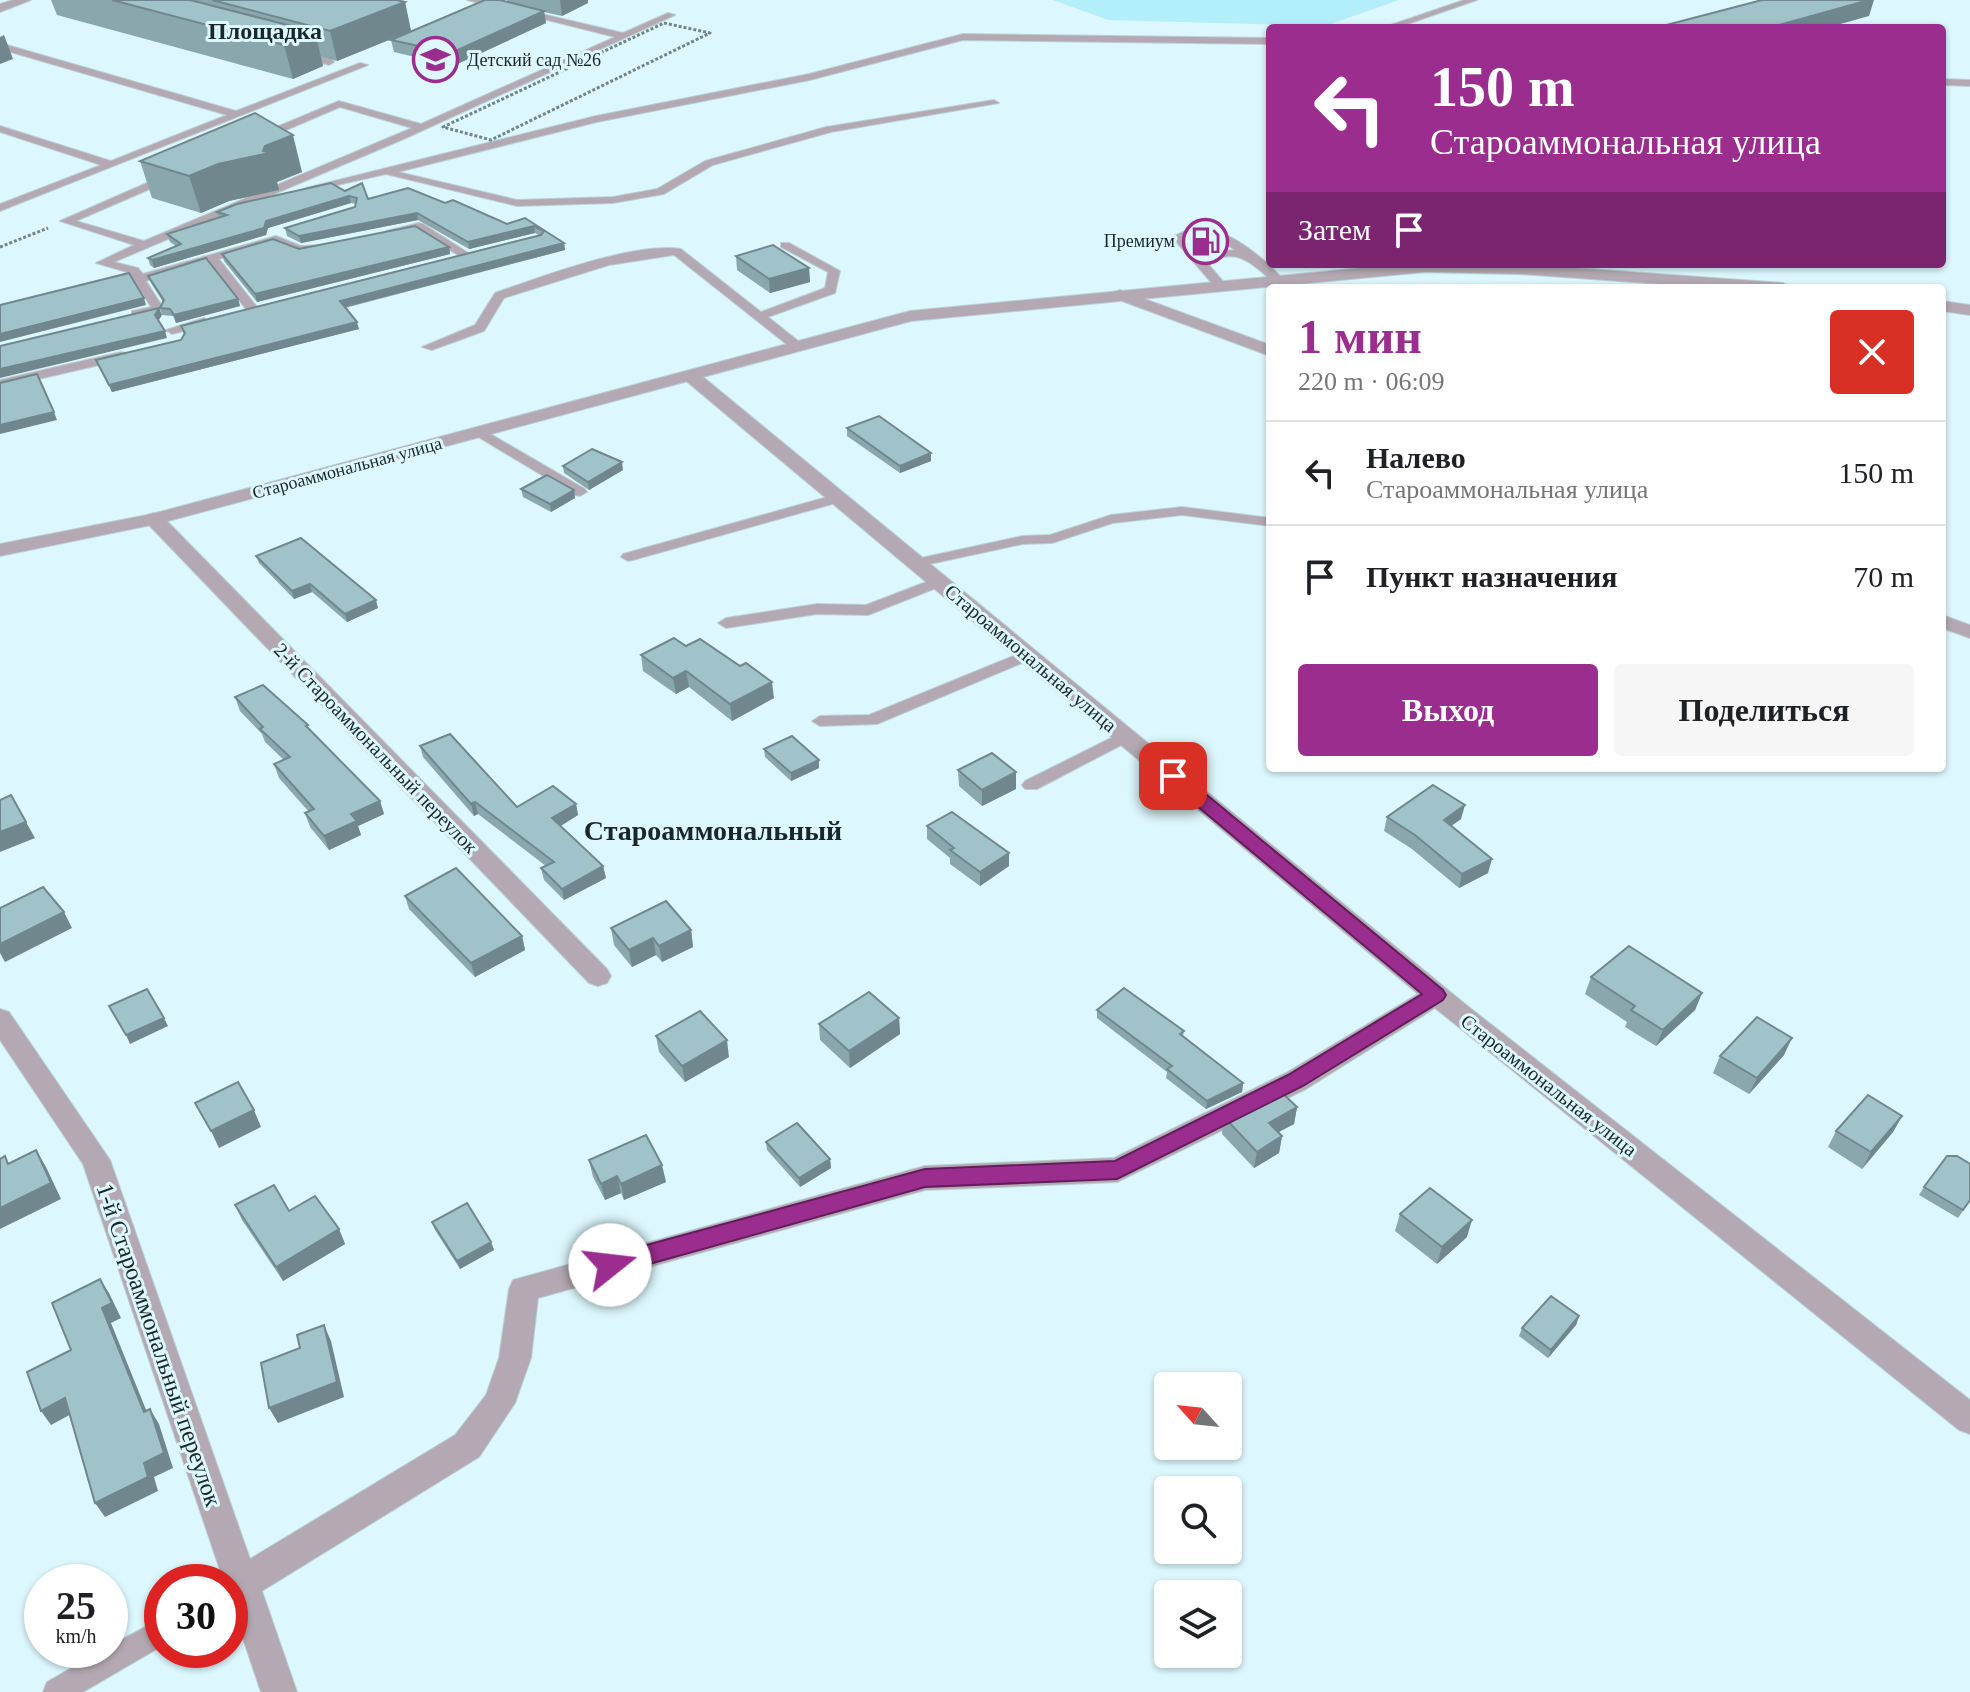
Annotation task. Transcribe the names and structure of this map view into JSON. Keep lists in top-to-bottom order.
{
  "streets": {
    "street": ["Староаммональная улица", "2-й Староаммональный переулок", "1-й Староаммональный переулок"]
  },
  "crossings": [
    ["Староаммональная улица", "2-й Староаммональный переулок"]
  ],
  "districts": ["Площадка", "Староаммональный"],
  "places": {
    "school or university": ["Детский сад №26"],
    "fuel station": ["Премиум"]
  },
  "north": "top left",
  "page": {
    "turn": ["150 m", "Староаммональная улица"],
    "then": "Затем",
    "heading": ["1 мин", "220 m · 06:09"],
    "list": [
      {
        "name": "Налево",
        "note": "Староаммональная улица",
        "value": "150 m"
      },
      {
        "name": "Пункт назначения",
        "value": "70 m"
      }
    ],
    "buttons": ["Выход", "Поделиться"],
    "speed": "25 km/h",
    "limit": "30"
  }
}
